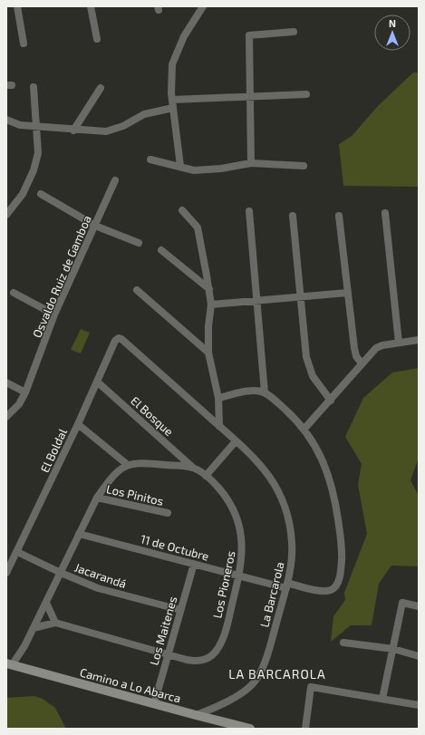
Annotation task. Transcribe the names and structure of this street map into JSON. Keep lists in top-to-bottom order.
{
  "streets": {
    "main road": ["Camino a Lo Abarca"],
    "street": [
      "Osvaldo Ruiz de Gamboa",
      "El Bosque",
      "El Boldal",
      "Los Pinitos",
      "11 de Octubre",
      "Jacarandá",
      "Los Pioneros",
      "La Barcarola",
      "Los Maitenes"
    ]
  },
  "crossings": [
    ["El Bosque", "El Boldal"],
    ["El Bosque", "Los Pioneros"],
    ["El Boldal", "Jacarandá"],
    ["El Boldal", "La Barcarola"],
    ["11 de Octubre", "Los Pioneros"],
    ["11 de Octubre", "La Barcarola"],
    ["11 de Octubre", "Los Maitenes"],
    ["Jacarandá", "Los Maitenes"],
    ["Los Pioneros", "Los Maitenes"],
    ["La Barcarola", "Camino a Lo Abarca"],
    ["Los Maitenes", "Camino a Lo Abarca"]
  ],
  "districts": ["LA BARCAROLA"],
  "north": "top"
}
